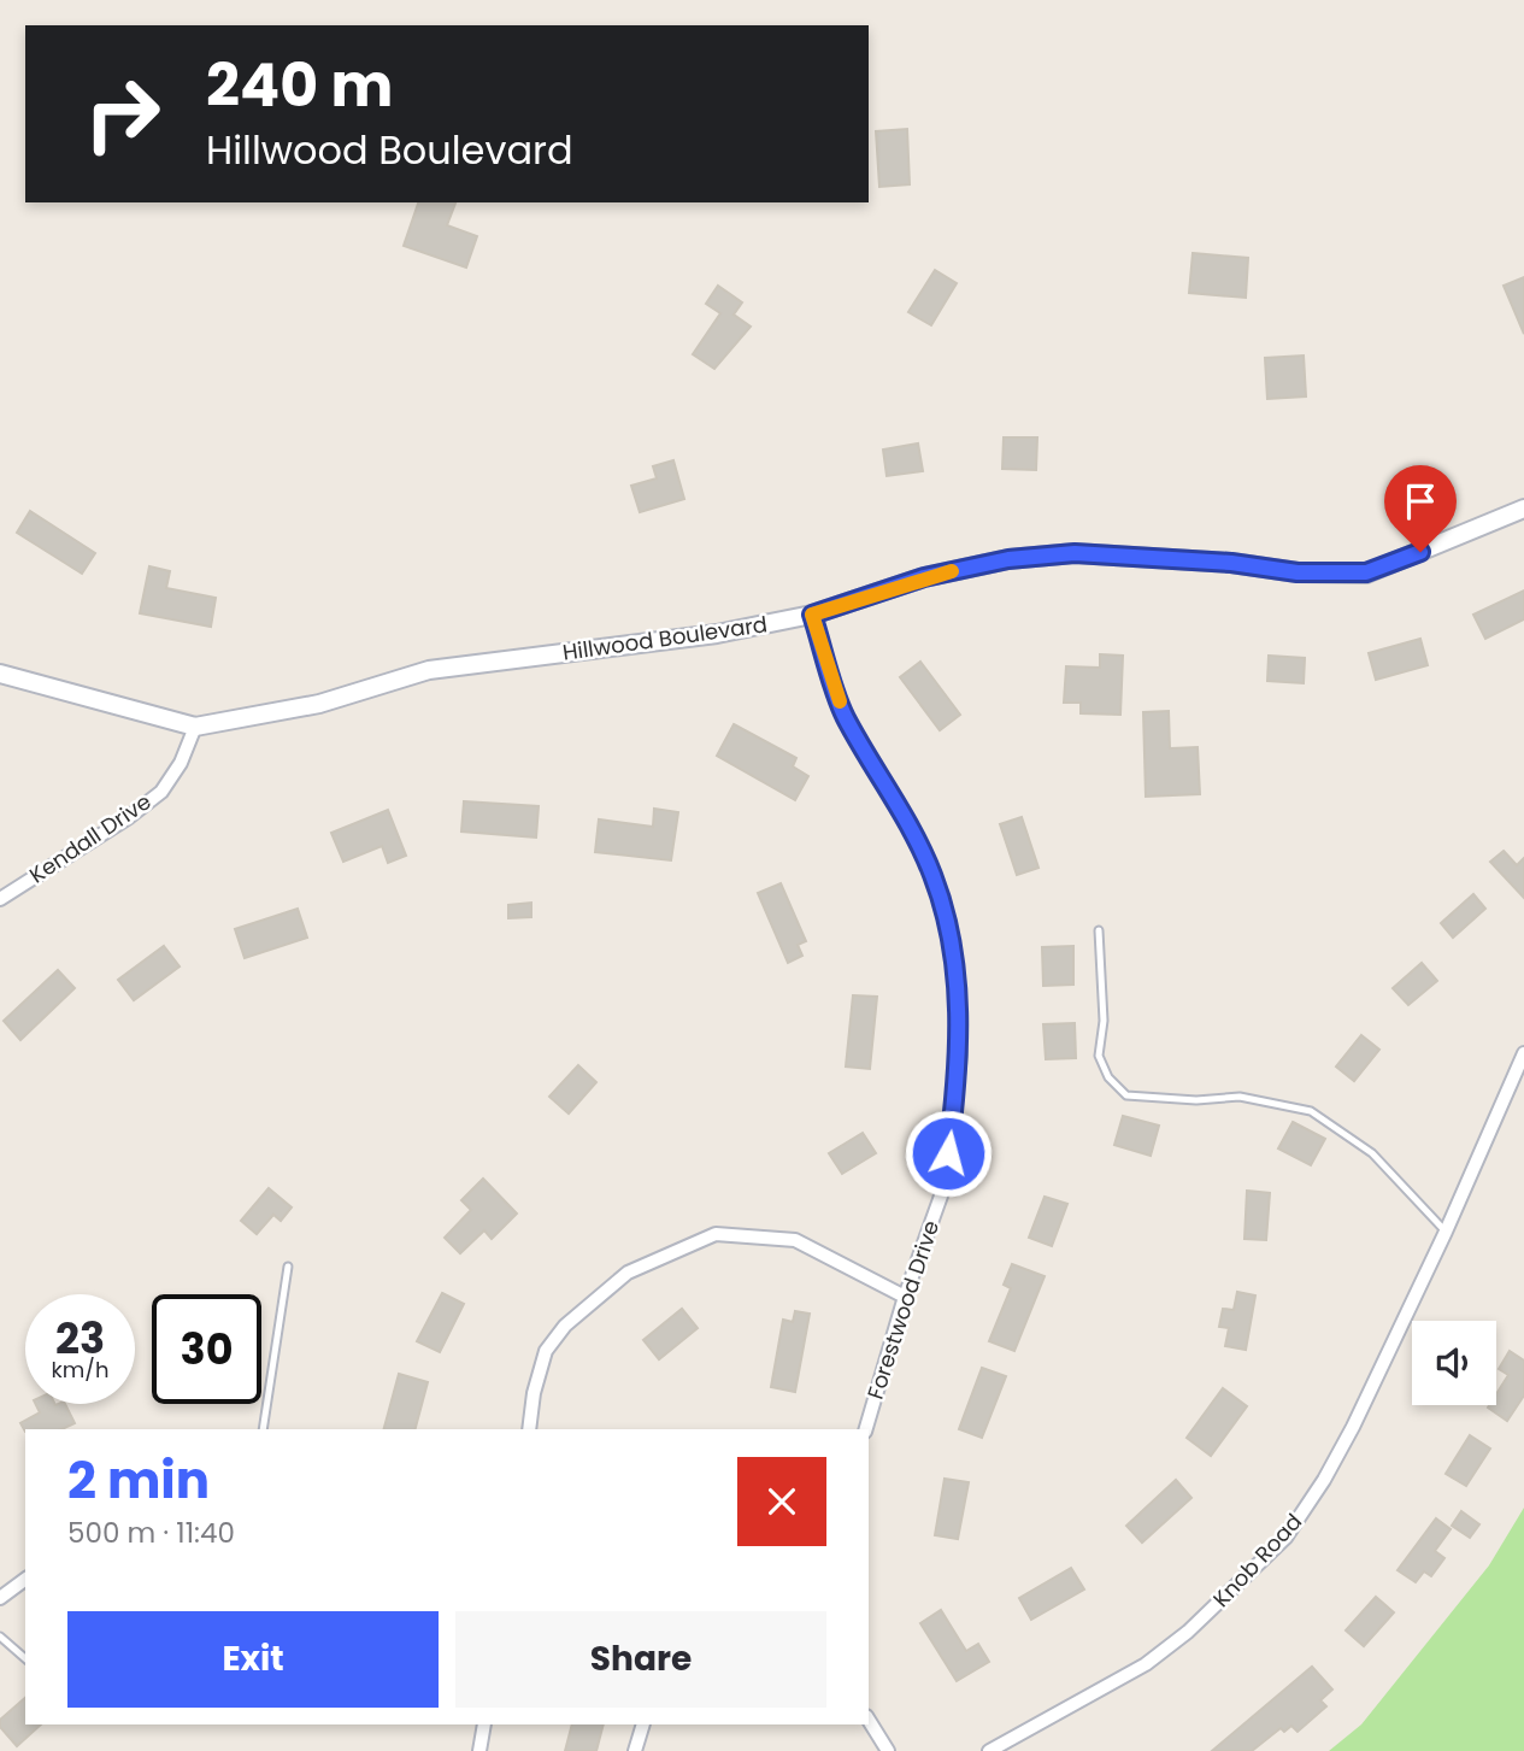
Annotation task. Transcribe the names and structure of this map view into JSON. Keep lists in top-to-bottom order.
{
  "streets": {
    "street": [
      "Hillwood Boulevard",
      "Kendall Drive",
      "Forestwood Drive",
      "Knob Road"
    ]
  },
  "crossings": [
    ["Hillwood Boulevard", "Kendall Drive"],
    ["Hillwood Boulevard", "Forestwood Drive"]
  ],
  "page": {
    "turn": ["240 m", "Hillwood Boulevard"],
    "speed": "23 km/h",
    "limit": "30",
    "heading": ["2 min", "500 m · 11:40"],
    "buttons": ["Exit", "Share"]
  }
}
